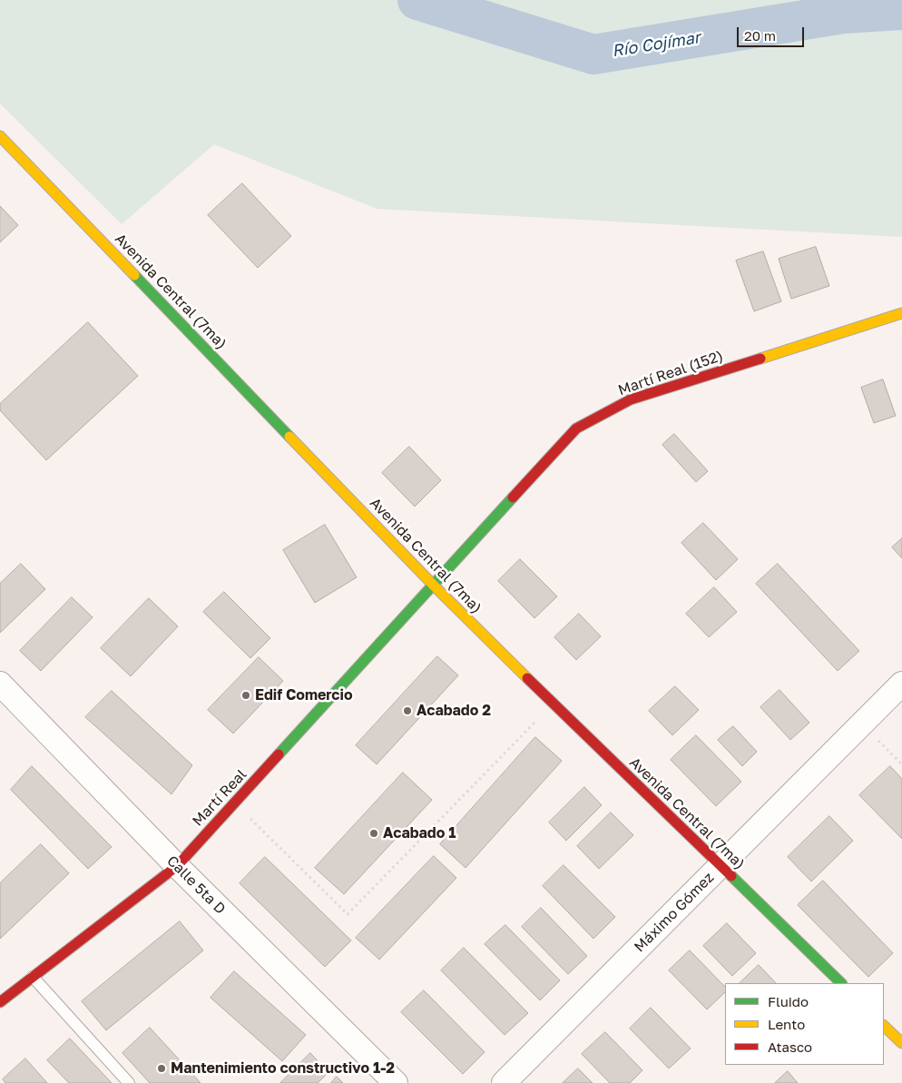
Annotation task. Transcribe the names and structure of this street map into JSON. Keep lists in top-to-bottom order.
{
  "streets": {
    "main road": ["Avenida Central (7ma)", "Martí Real (152)", "Martí Real"],
    "street": ["Calle 5ta D", "Máximo Gómez"]
  },
  "crossings": [
    ["Avenida Central (7ma)", "Martí Real (152)"],
    ["Avenida Central (7ma)", "Martí Real"],
    ["Avenida Central (7ma)", "Máximo Gómez"],
    ["Martí Real (152)", "Martí Real"],
    ["Martí Real", "Calle 5ta D"]
  ],
  "water": ["Río Cojímar"],
  "places": [
    "Edif Comercio",
    "Acabado 2",
    "Acabado 1",
    "Mantenimiento constructivo 1-2"
  ],
  "legend": ["Fluido", "Lento", "Atasco"],
  "scale_bar": "20 m"
}
